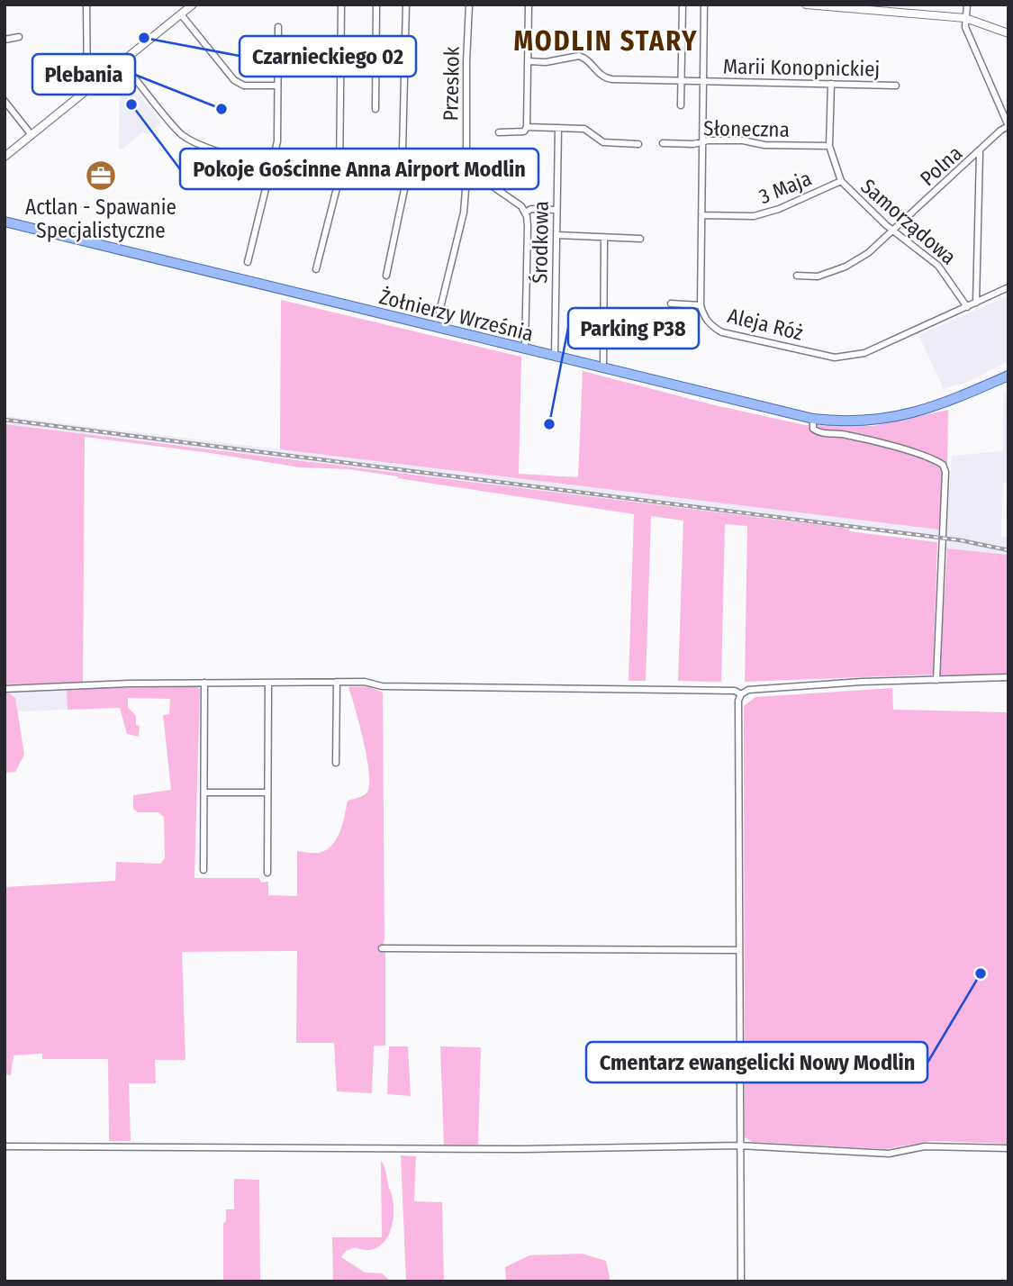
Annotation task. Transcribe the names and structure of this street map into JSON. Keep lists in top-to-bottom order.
{
  "streets": {
    "main road": ["Żołnierzy Września"],
    "street": [
      "Marii Konopnickiej",
      "Przeskok",
      "Słoneczna",
      "Polna",
      "3 Maja",
      "Samorządowa",
      "Środkowa",
      "Aleja Róż"
    ]
  },
  "crossings": [
    ["Marii Konopnickiej", "Samorządowa"],
    ["Marii Konopnickiej", "Aleja Róż"],
    ["Słoneczna", "Samorządowa"],
    ["Słoneczna", "Aleja Róż"],
    ["Polna", "Samorządowa"],
    ["3 Maja", "Samorządowa"],
    ["3 Maja", "Aleja Róż"],
    ["Samorządowa", "Aleja Róż"],
    ["Środkowa", "Żołnierzy Września"]
  ],
  "districts": ["MODLIN STARY"],
  "places": {
    "other": [
      "Czarnieckiego 02",
      "Pokoje Gościnne Anna Airport Modlin",
      "Plebania",
      "Parking P38",
      "Cmentarz ewangelicki Nowy Modlin"
    ],
    "office": ["Actlan - Spawanie Specjalistyczne"]
  }
}
